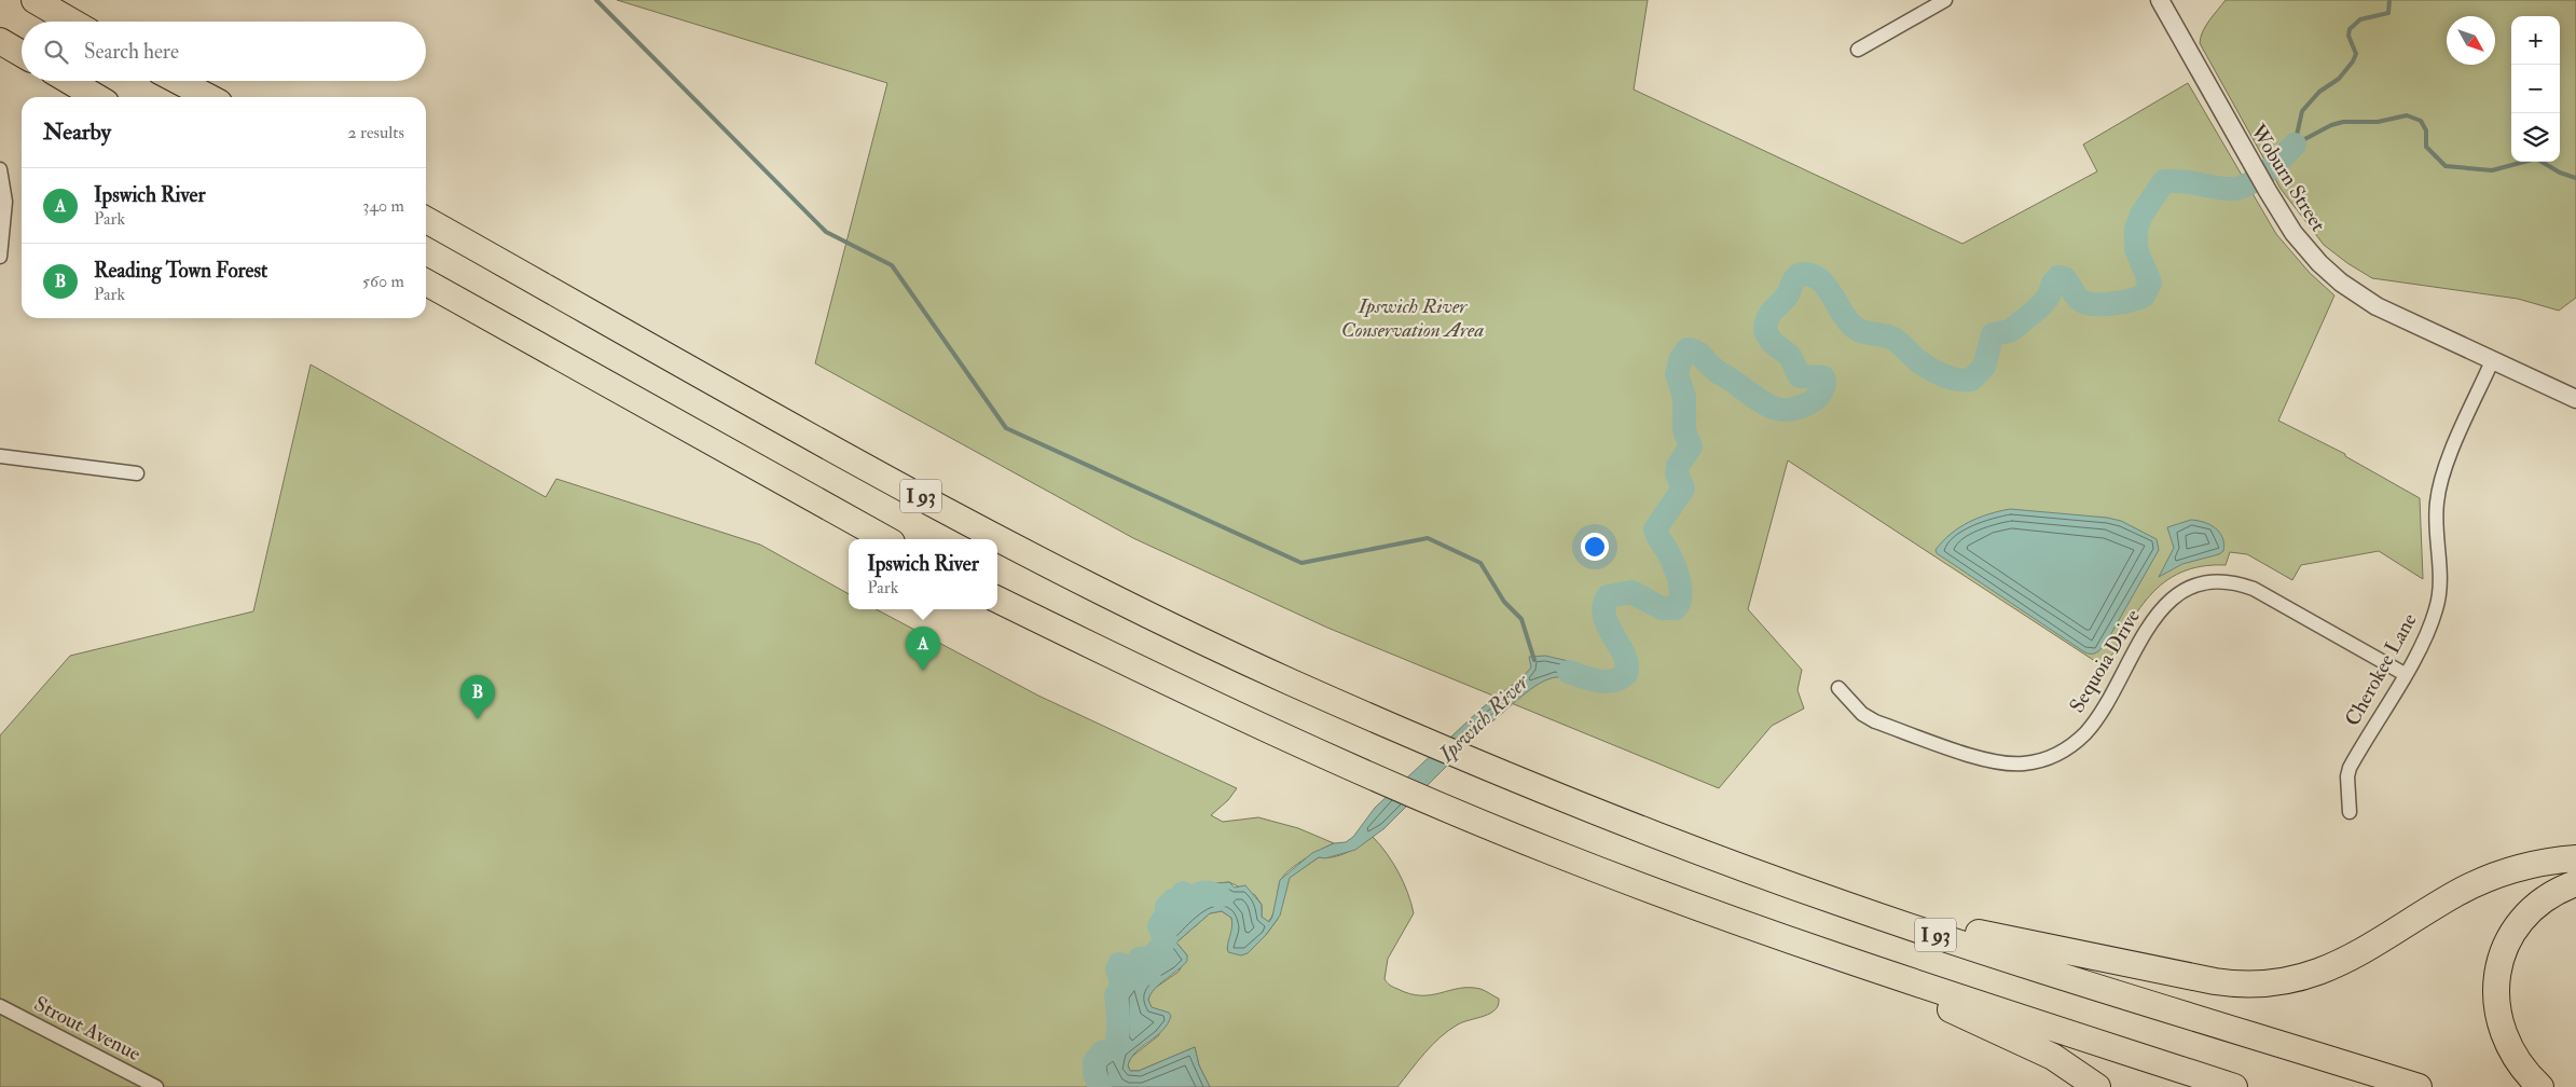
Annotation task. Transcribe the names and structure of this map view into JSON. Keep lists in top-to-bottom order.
{
  "streets": {
    "highway": ["I 93"],
    "street": [
      "Woburn Street",
      "Sequoia Drive",
      "Cherokee Lane",
      "Strout Avenue"
    ]
  },
  "crossings": [
    ["Woburn Street", "Cherokee Lane"],
    ["Sequoia Drive", "Cherokee Lane"]
  ],
  "water": ["Ipswich River"],
  "parks": ["Ipswich River Conservation Area"],
  "north": "bottom right",
  "page": {
    "map_buttons": ["+", "−"],
    "search": "Search here",
    "heading": ["Nearby", "2 results"],
    "list": [
      {
        "mark": "A",
        "name": "Ipswich River",
        "note": "Park",
        "value": "340 m"
      },
      {
        "mark": "B",
        "name": "Reading Town Forest",
        "note": "Park",
        "value": "560 m"
      }
    ],
    "popup": ["Ipswich River", "Park"],
    "pins": ["A", "B"]
  }
}
